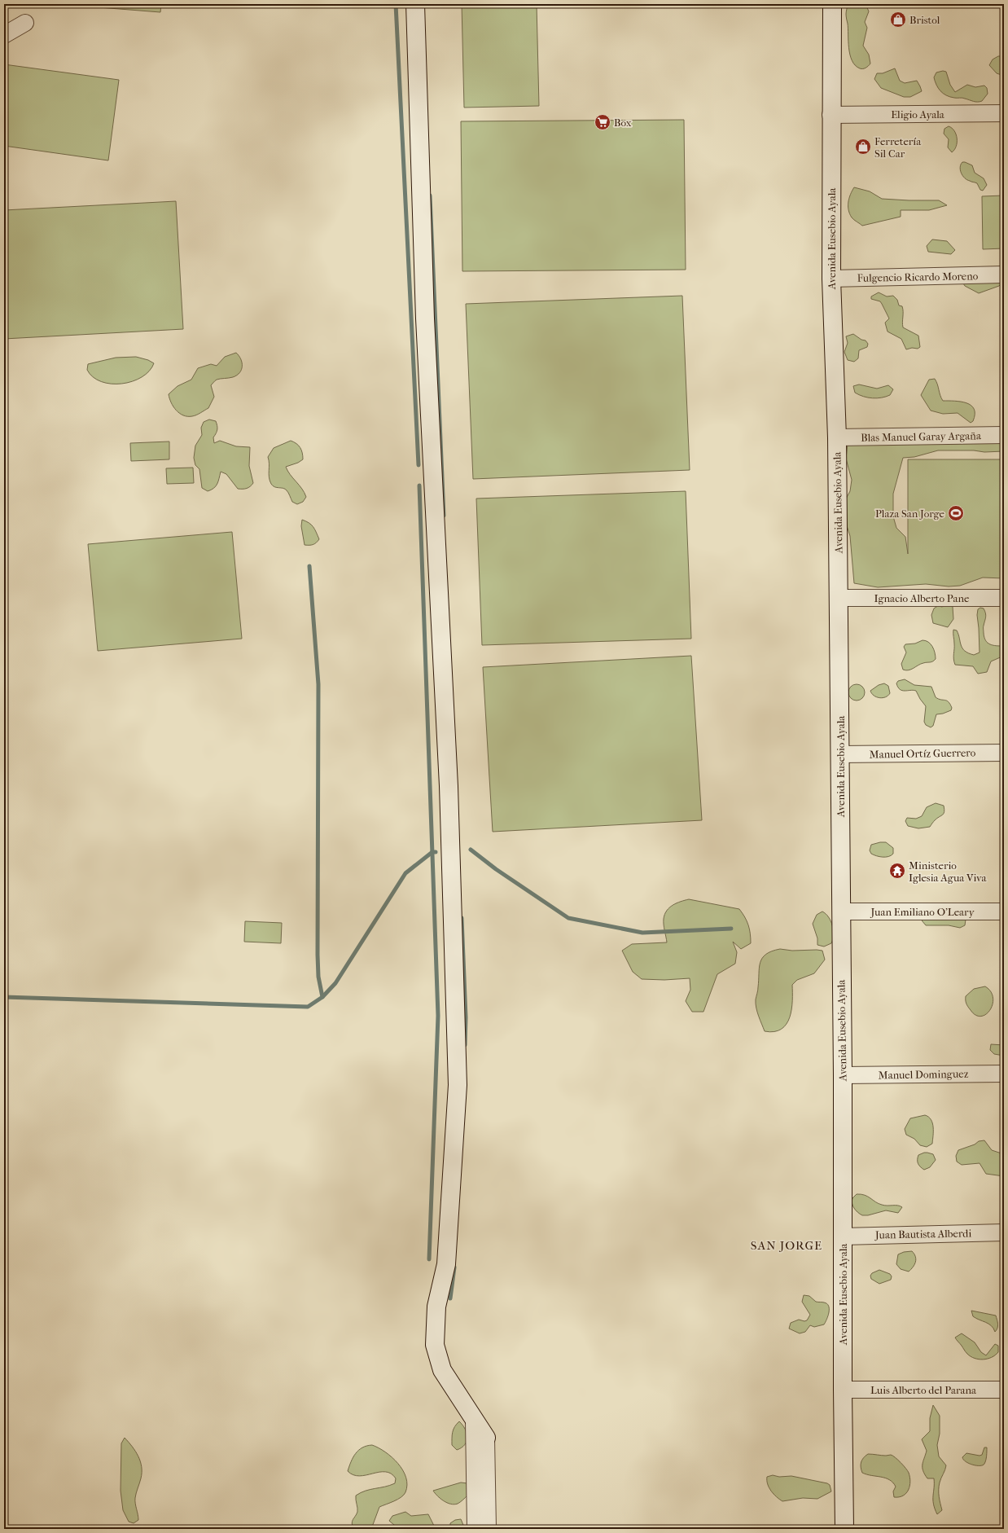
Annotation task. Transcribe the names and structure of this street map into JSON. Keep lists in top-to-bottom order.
{
  "streets": {
    "street": [
      "Eligio Ayala",
      "Avenida Eusebio Ayala",
      "Fulgencio Ricardo Moreno",
      "Blas Manuel Garay Argaña",
      "Ignacio Alberto Pane",
      "Manuel Ortíz Guerrero",
      "Juan Emiliano O'Leary",
      "Manuel Dominguez",
      "Juan Bautista Alberdi",
      "Luis Alberto del Parana"
    ]
  },
  "crossings": [
    ["Eligio Ayala", "Avenida Eusebio Ayala"],
    ["Avenida Eusebio Ayala", "Fulgencio Ricardo Moreno"],
    ["Avenida Eusebio Ayala", "Blas Manuel Garay Argaña"],
    ["Avenida Eusebio Ayala", "Ignacio Alberto Pane"],
    ["Avenida Eusebio Ayala", "Manuel Ortíz Guerrero"],
    ["Avenida Eusebio Ayala", "Juan Emiliano O'Leary"],
    ["Avenida Eusebio Ayala", "Manuel Dominguez"],
    ["Avenida Eusebio Ayala", "Juan Bautista Alberdi"],
    ["Avenida Eusebio Ayala", "Luis Alberto del Parana"]
  ],
  "districts": ["SAN JORGE"],
  "places": {
    "shop": ["Bristol", "Ferretería Sil Car"],
    "supermarket": ["Box"],
    "sports": ["Plaza San Jorge"],
    "temple": ["Ministerio Iglesia Agua Viva"]
  }
}
